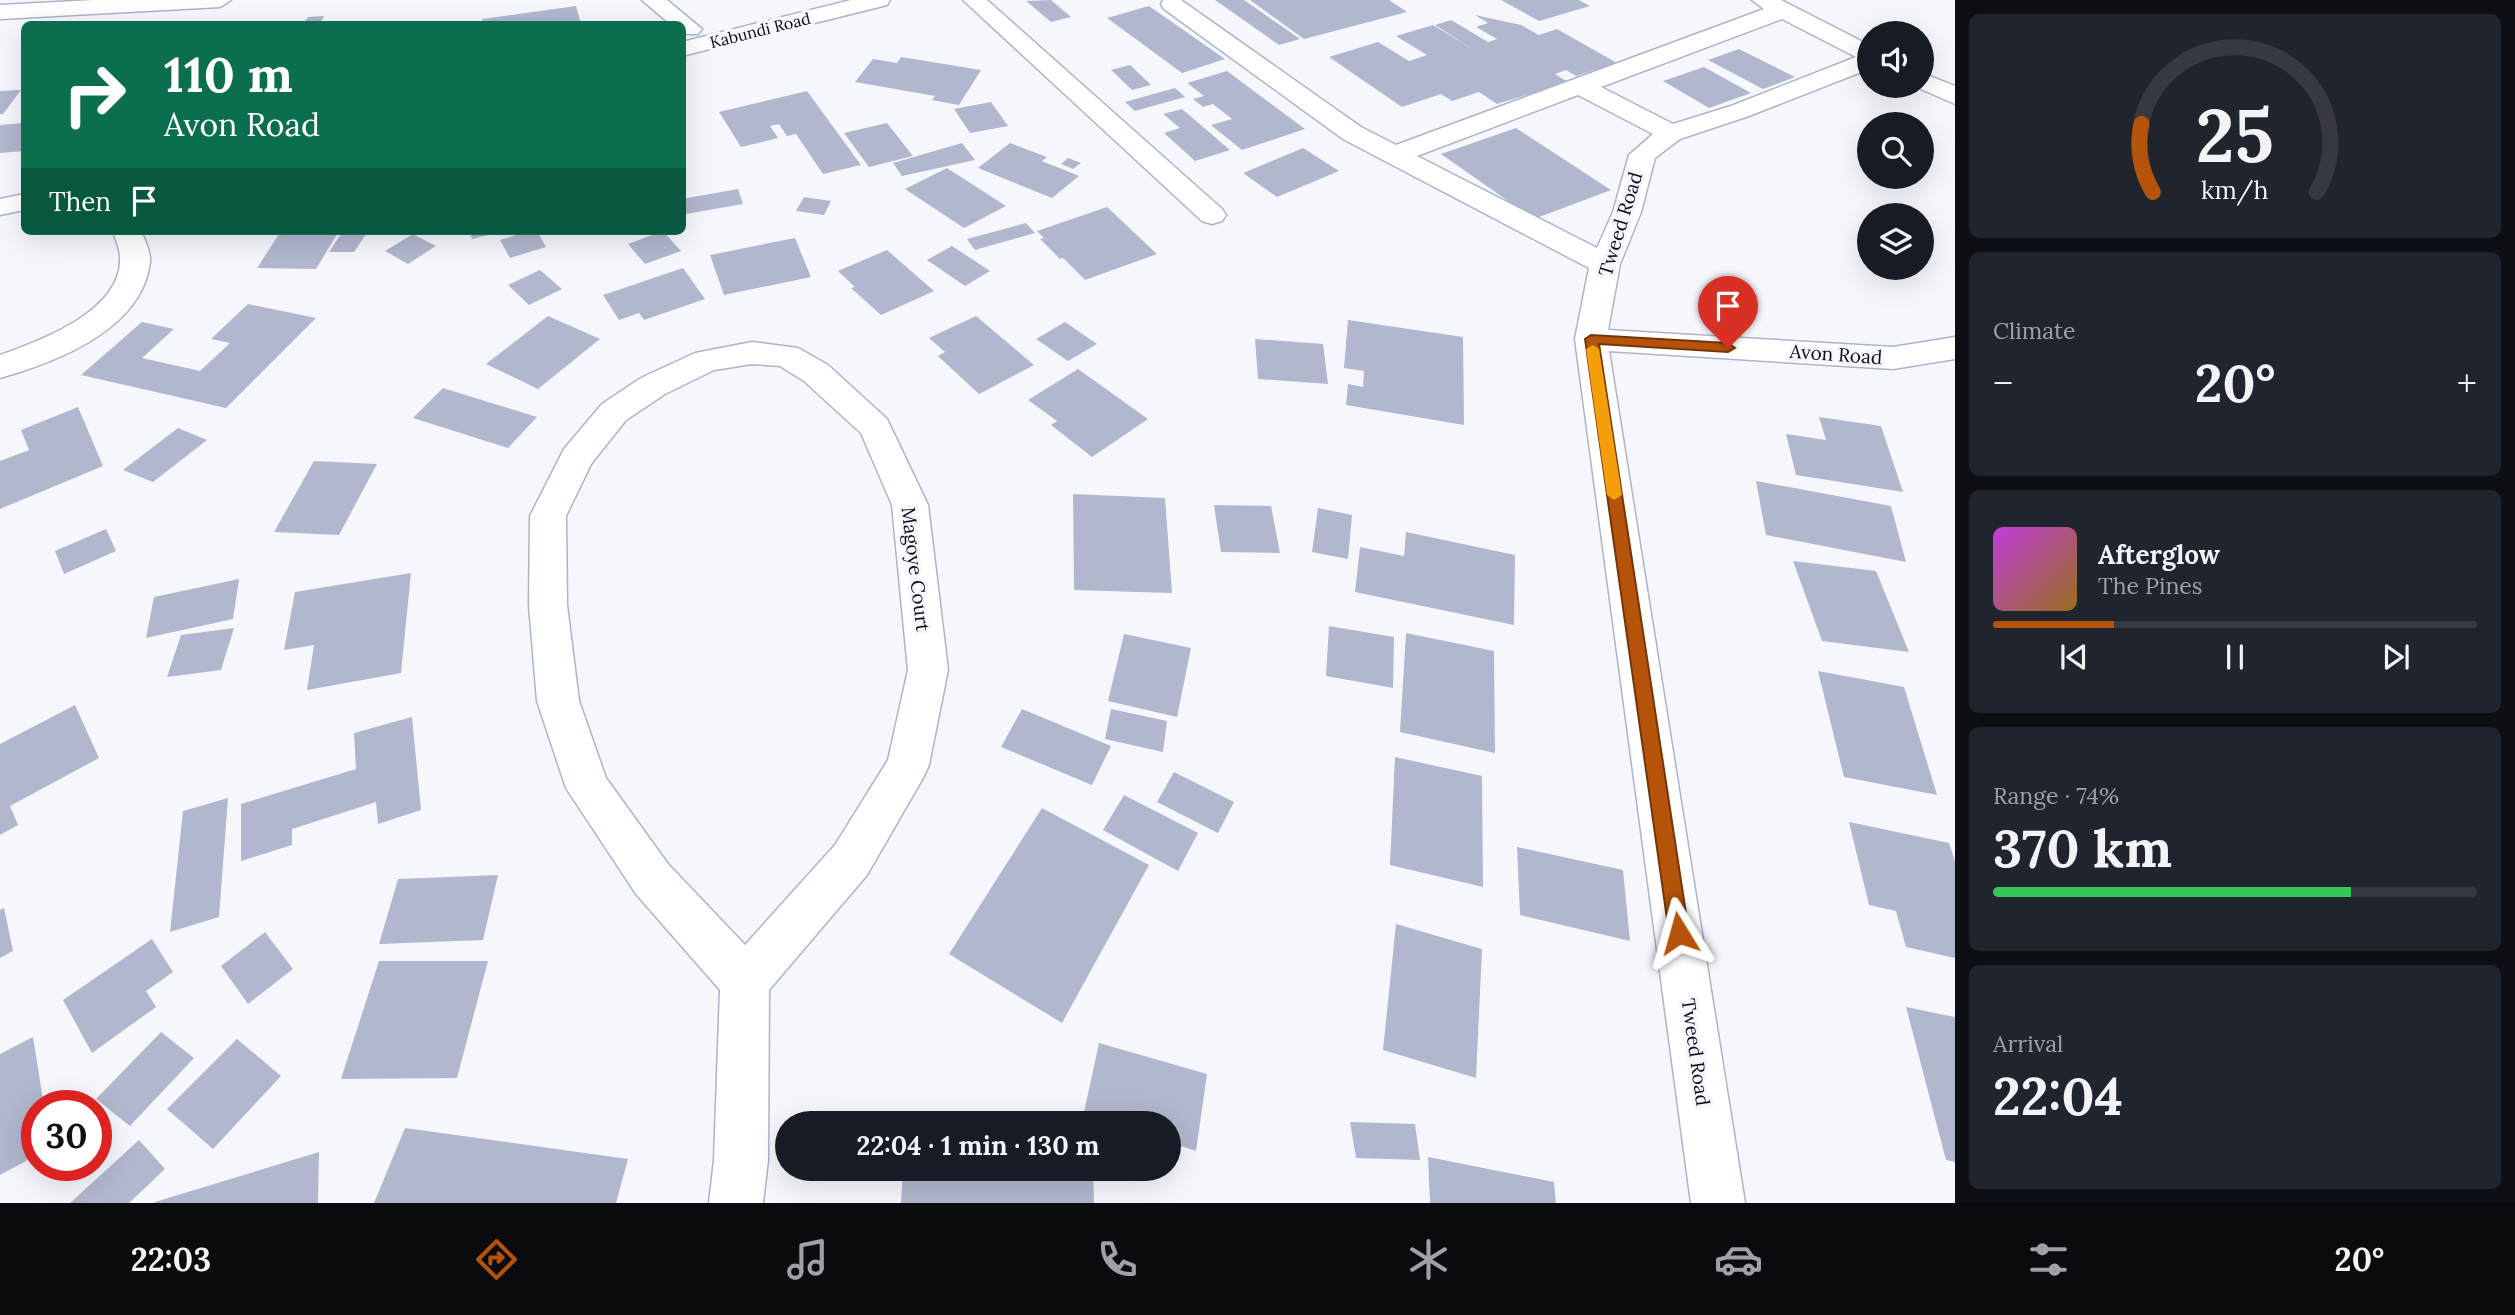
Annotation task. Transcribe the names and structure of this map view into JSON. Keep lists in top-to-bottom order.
{
  "streets": {
    "street": [
      "Kabundi Road",
      "Tweed Road",
      "Avon Road",
      "Magoye Court"
    ]
  },
  "crossings": [
    ["Tweed Road", "Avon Road"]
  ],
  "page": {
    "turn": ["110 m", "Avon Road"],
    "then": "Then",
    "tile": [
      "Climate",
      ["Range · 74%", "370 km"],
      ["Arrival", "22:04"]
    ],
    "heat": ["−", "20°", "+"],
    "song": ["Afterglow", "The Pines"],
    "limit": "30",
    "trip": "22:04 · 1 min · 130 m",
    "tabs": ["22:03", "20°"],
    "gauge": ["25", "km/h"]
  }
}
